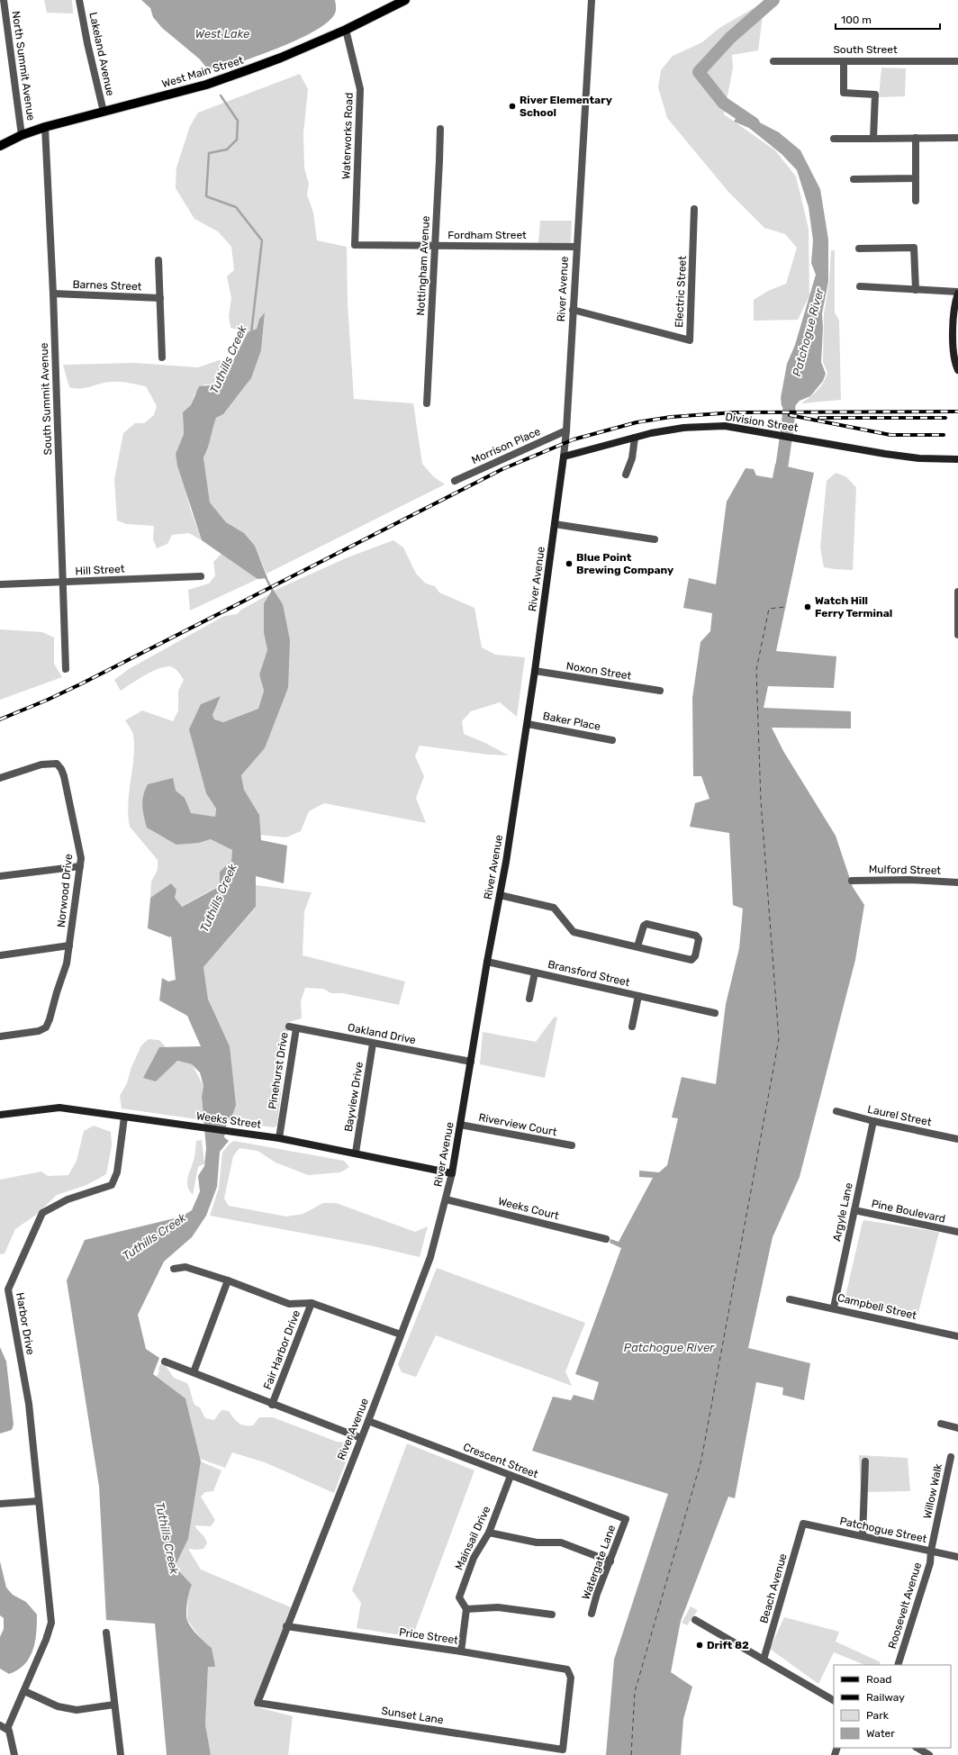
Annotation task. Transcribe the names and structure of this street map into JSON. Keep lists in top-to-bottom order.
{
  "streets": {
    "main road": [
      "West Main Street",
      "River Avenue",
      "Division Street",
      "Weeks Street"
    ],
    "street": [
      "South Street",
      "Lakeland Avenue",
      "North Summit Avenue",
      "Waterworks Road",
      "Fordham Street",
      "Nottingham Avenue",
      "Barnes Street",
      "Electric Street",
      "South Summit Avenue",
      "Morrison Place",
      "Hill Street",
      "Noxon Street",
      "Baker Place",
      "Mulford Street",
      "Norwood Drive",
      "Bransford Street",
      "Oakland Drive",
      "Pinehurst Drive",
      "Bayview Drive",
      "Laurel Street",
      "Riverview Court",
      "Weeks Court",
      "Pine Boulevard",
      "Argyle Lane",
      "Campbell Street",
      "Harbor Drive",
      "Fair Harbor Drive",
      "Crescent Street",
      "Willow Walk",
      "Patchogue Street",
      "Mainsail Drive",
      "Watergate Lane",
      "Beach Avenue",
      "Roosevelt Avenue",
      "Price Street",
      "Sunset Lane"
    ]
  },
  "crossings": [
    ["Lakeland Avenue", "West Main Street"],
    ["North Summit Avenue", "West Main Street"],
    ["West Main Street", "Waterworks Road"],
    ["West Main Street", "South Summit Avenue"],
    ["Waterworks Road", "Fordham Street"],
    ["Fordham Street", "Nottingham Avenue"],
    ["Fordham Street", "River Avenue"],
    ["Barnes Street", "South Summit Avenue"],
    ["River Avenue", "Electric Street"],
    ["River Avenue", "Division Street"],
    ["River Avenue", "Morrison Place"],
    ["River Avenue", "Noxon Street"],
    ["River Avenue", "Baker Place"],
    ["River Avenue", "Bransford Street"],
    ["River Avenue", "Oakland Drive"],
    ["River Avenue", "Weeks Street"],
    ["River Avenue", "Riverview Court"],
    ["River Avenue", "Weeks Court"],
    ["River Avenue", "Fair Harbor Drive"],
    ["River Avenue", "Crescent Street"],
    ["River Avenue", "Price Street"],
    ["River Avenue", "Sunset Lane"],
    ["South Summit Avenue", "Hill Street"],
    ["Oakland Drive", "Pinehurst Drive"],
    ["Oakland Drive", "Bayview Drive"],
    ["Pinehurst Drive", "Weeks Street"],
    ["Bayview Drive", "Weeks Street"],
    ["Laurel Street", "Argyle Lane"],
    ["Weeks Street", "Harbor Drive"],
    ["Pine Boulevard", "Argyle Lane"],
    ["Argyle Lane", "Campbell Street"],
    ["Crescent Street", "Mainsail Drive"],
    ["Crescent Street", "Watergate Lane"],
    ["Willow Walk", "Patchogue Street"],
    ["Willow Walk", "Roosevelt Avenue"],
    ["Patchogue Street", "Beach Avenue"],
    ["Patchogue Street", "Roosevelt Avenue"],
    ["Mainsail Drive", "Price Street"],
    ["Price Street", "Sunset Lane"]
  ],
  "water": ["West Lake", "Patchogue River", "Tuthills Creek"],
  "places": [
    "River Elementary School",
    "Blue Point Brewing Company",
    "Watch Hill Ferry Terminal",
    "Drift 82"
  ],
  "legend": [
    "Road",
    "Railway",
    "Park",
    "Water"
  ],
  "scale_bar": "100 m"
}
